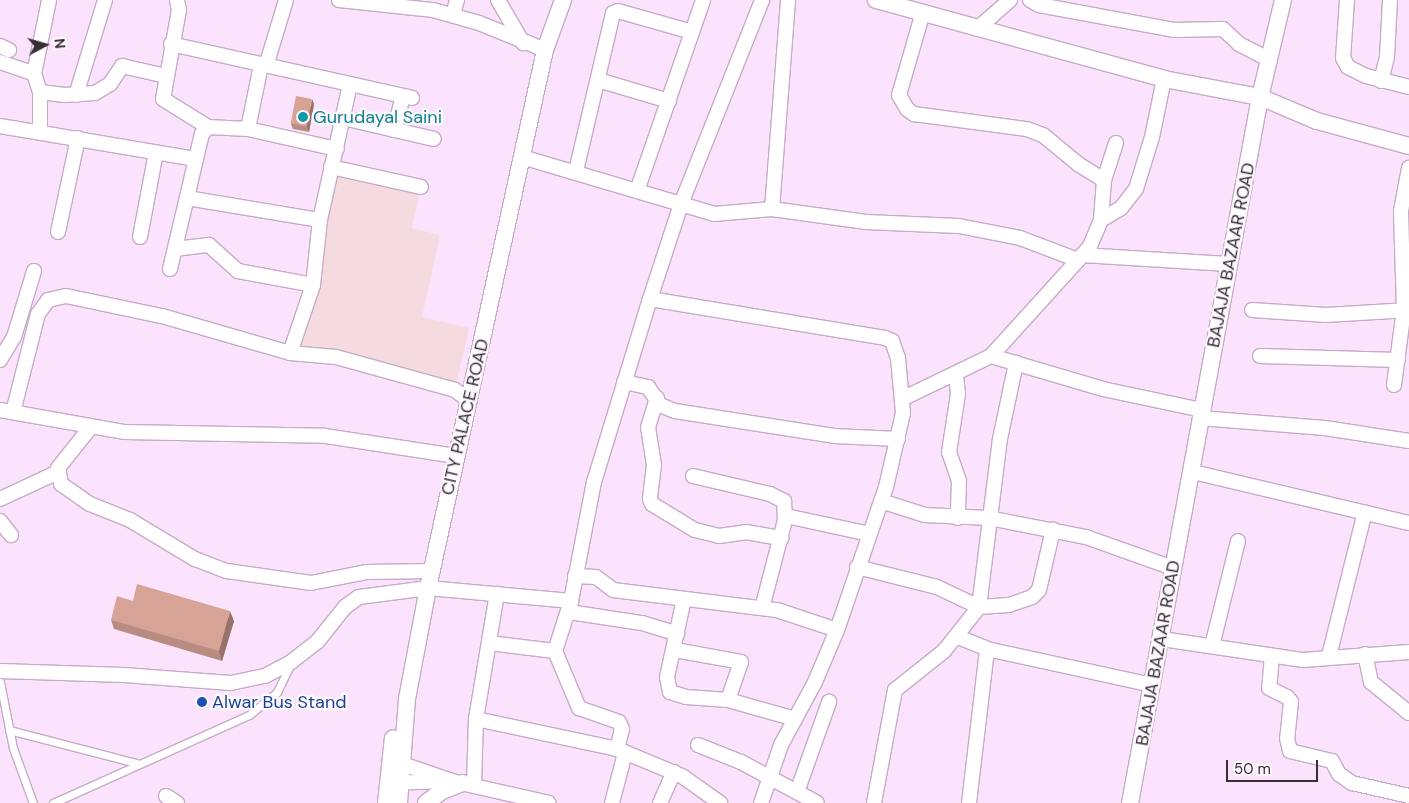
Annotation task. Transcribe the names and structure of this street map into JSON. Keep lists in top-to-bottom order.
{
  "streets": {
    "street": ["BAJAJA BAZAAR ROAD", "CITY PALACE ROAD"]
  },
  "places": ["Gurudayal Saini", "Alwar Bus Stand"],
  "scale_bar": "50 m",
  "north": "right"
}
